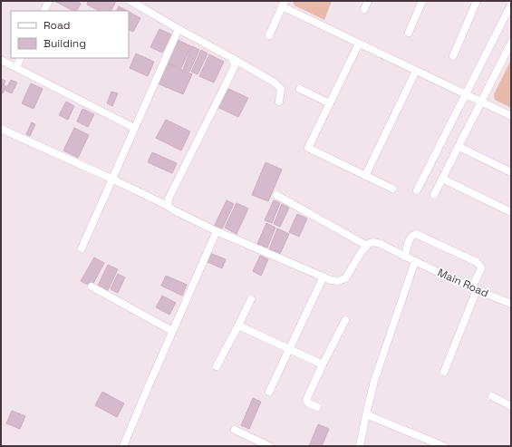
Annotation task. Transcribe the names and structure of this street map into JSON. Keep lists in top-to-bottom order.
{
  "streets": {
    "street": ["Main Road"]
  },
  "legend": ["Road", "Building"]
}
